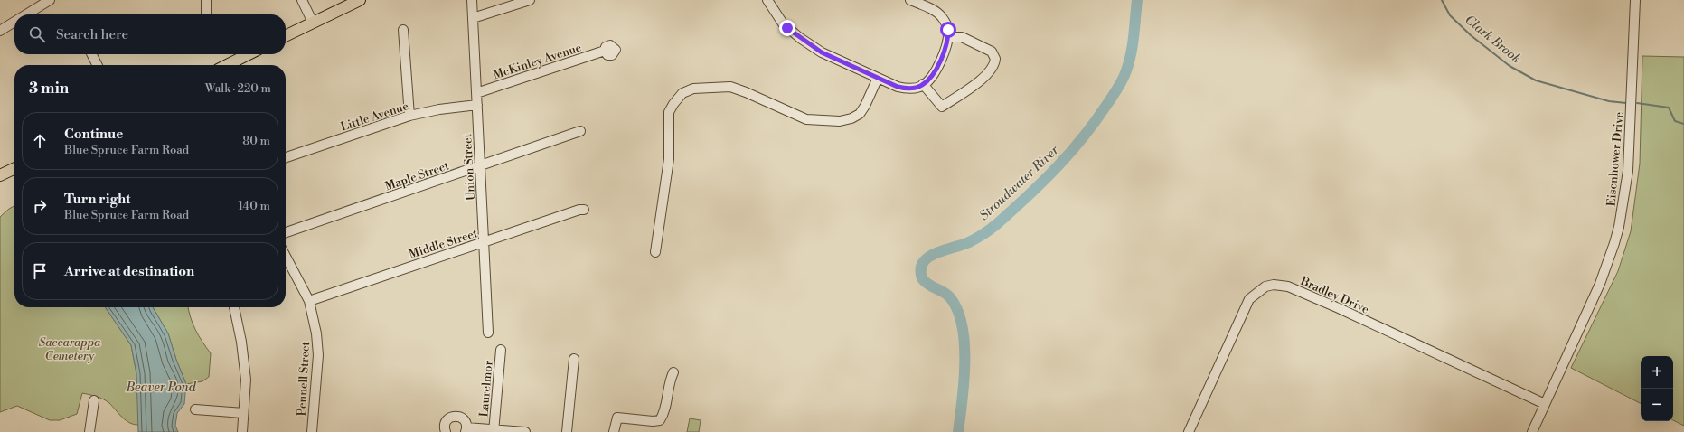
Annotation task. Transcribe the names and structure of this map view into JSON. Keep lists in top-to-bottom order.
{
  "streets": {
    "street": [
      "McKinley Avenue",
      "Little Avenue",
      "Eisenhower Drive",
      "Union Street",
      "Maple Street",
      "Middle Street",
      "Bradley Drive",
      "Pennell Street",
      "Laurelmor"
    ]
  },
  "crossings": [
    ["McKinley Avenue", "Union Street"],
    ["Little Avenue", "Union Street"],
    ["Eisenhower Drive", "Bradley Drive"],
    ["Union Street", "Maple Street"],
    ["Union Street", "Middle Street"],
    ["Middle Street", "Pennell Street"]
  ],
  "water": ["Clark Brook", "Stroudwater River", "Beaver Pond"],
  "parks": ["Saccarappa Cemetery"],
  "page": {
    "search": "Search here",
    "heading": ["3 min", "Walk · 220 m"],
    "list": [
      ["Continue", "Blue Spruce Farm Road", "80 m"],
      ["Turn right", "Blue Spruce Farm Road", "140 m"],
      "Arrive at destination"
    ],
    "map_buttons": ["+", "−"]
  }
}
